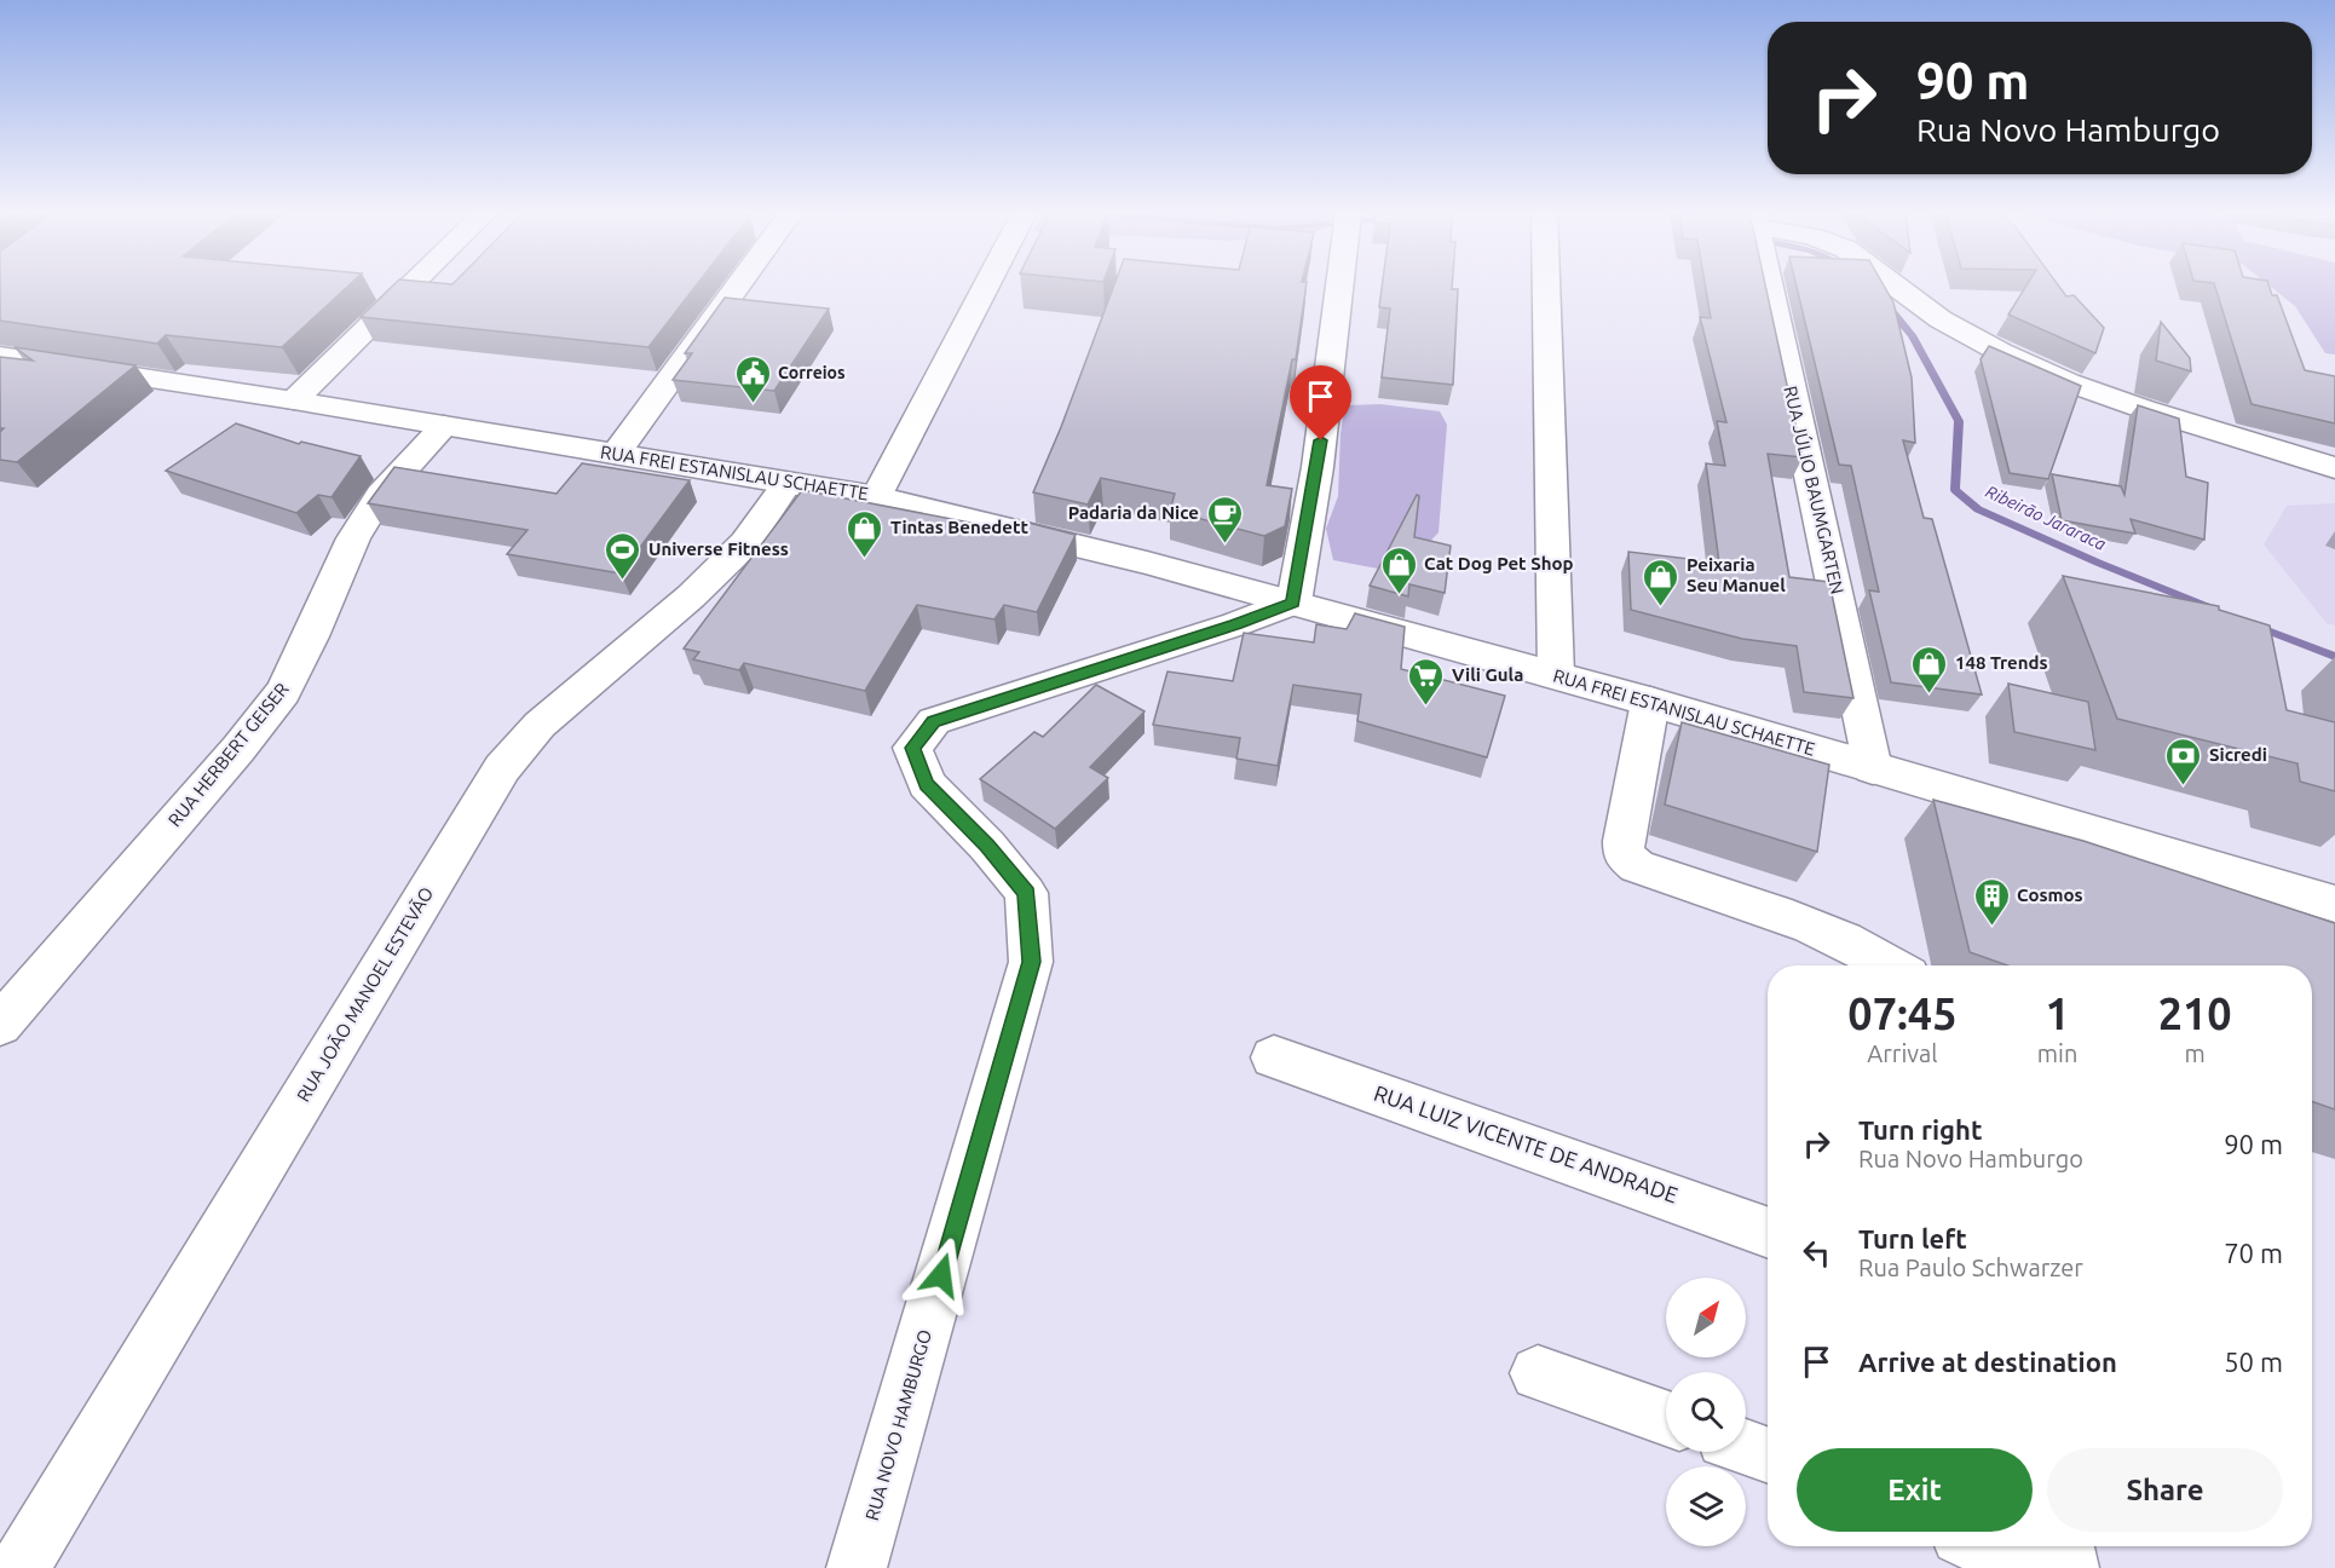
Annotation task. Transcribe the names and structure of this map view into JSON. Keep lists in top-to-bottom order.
{
  "streets": {
    "street": [
      "RUA FREI ESTANISLAU SCHAETTE",
      "RUA JÚLIO BAUMGARTEN",
      "RUA HERBERT GEISER",
      "RUA JOÃO MANOEL ESTEVÃO",
      "RUA LUIZ VICENTE DE ANDRADE",
      "RUA NOVO HAMBURGO"
    ]
  },
  "crossings": [
    ["RUA FREI ESTANISLAU SCHAETTE", "RUA JÚLIO BAUMGARTEN"],
    ["RUA FREI ESTANISLAU SCHAETTE", "RUA HERBERT GEISER"],
    ["RUA FREI ESTANISLAU SCHAETTE", "RUA JOÃO MANOEL ESTEVÃO"],
    ["RUA FREI ESTANISLAU SCHAETTE", "RUA NOVO HAMBURGO"]
  ],
  "water": ["Ribeirão Jararaca"],
  "places": {
    "public building": ["Correios"],
    "cafe": ["Padaria da Nice"],
    "shop": [
      "Tintas Benedett",
      "Cat Dog Pet Shop",
      "Peixaria Seu Manuel",
      "148 Trends"
    ],
    "sports": ["Universe Fitness"],
    "supermarket": ["Vili Gula"],
    "bank": ["Sicredi"],
    "building": ["Cosmos"]
  },
  "north": "top right",
  "page": {
    "turn": ["90 m", "Rua Novo Hamburgo"],
    "eta": [
      "07:45",
      "Arrival",
      "1",
      "min",
      "210",
      "m"
    ],
    "list": [
      {
        "name": "Turn right",
        "note": "Rua Novo Hamburgo",
        "value": "90 m"
      },
      {
        "name": "Turn left",
        "note": "Rua Paulo Schwarzer",
        "value": "70 m"
      },
      {
        "name": "Arrive at destination",
        "value": "50 m"
      }
    ],
    "buttons": ["Exit", "Share"]
  }
}
